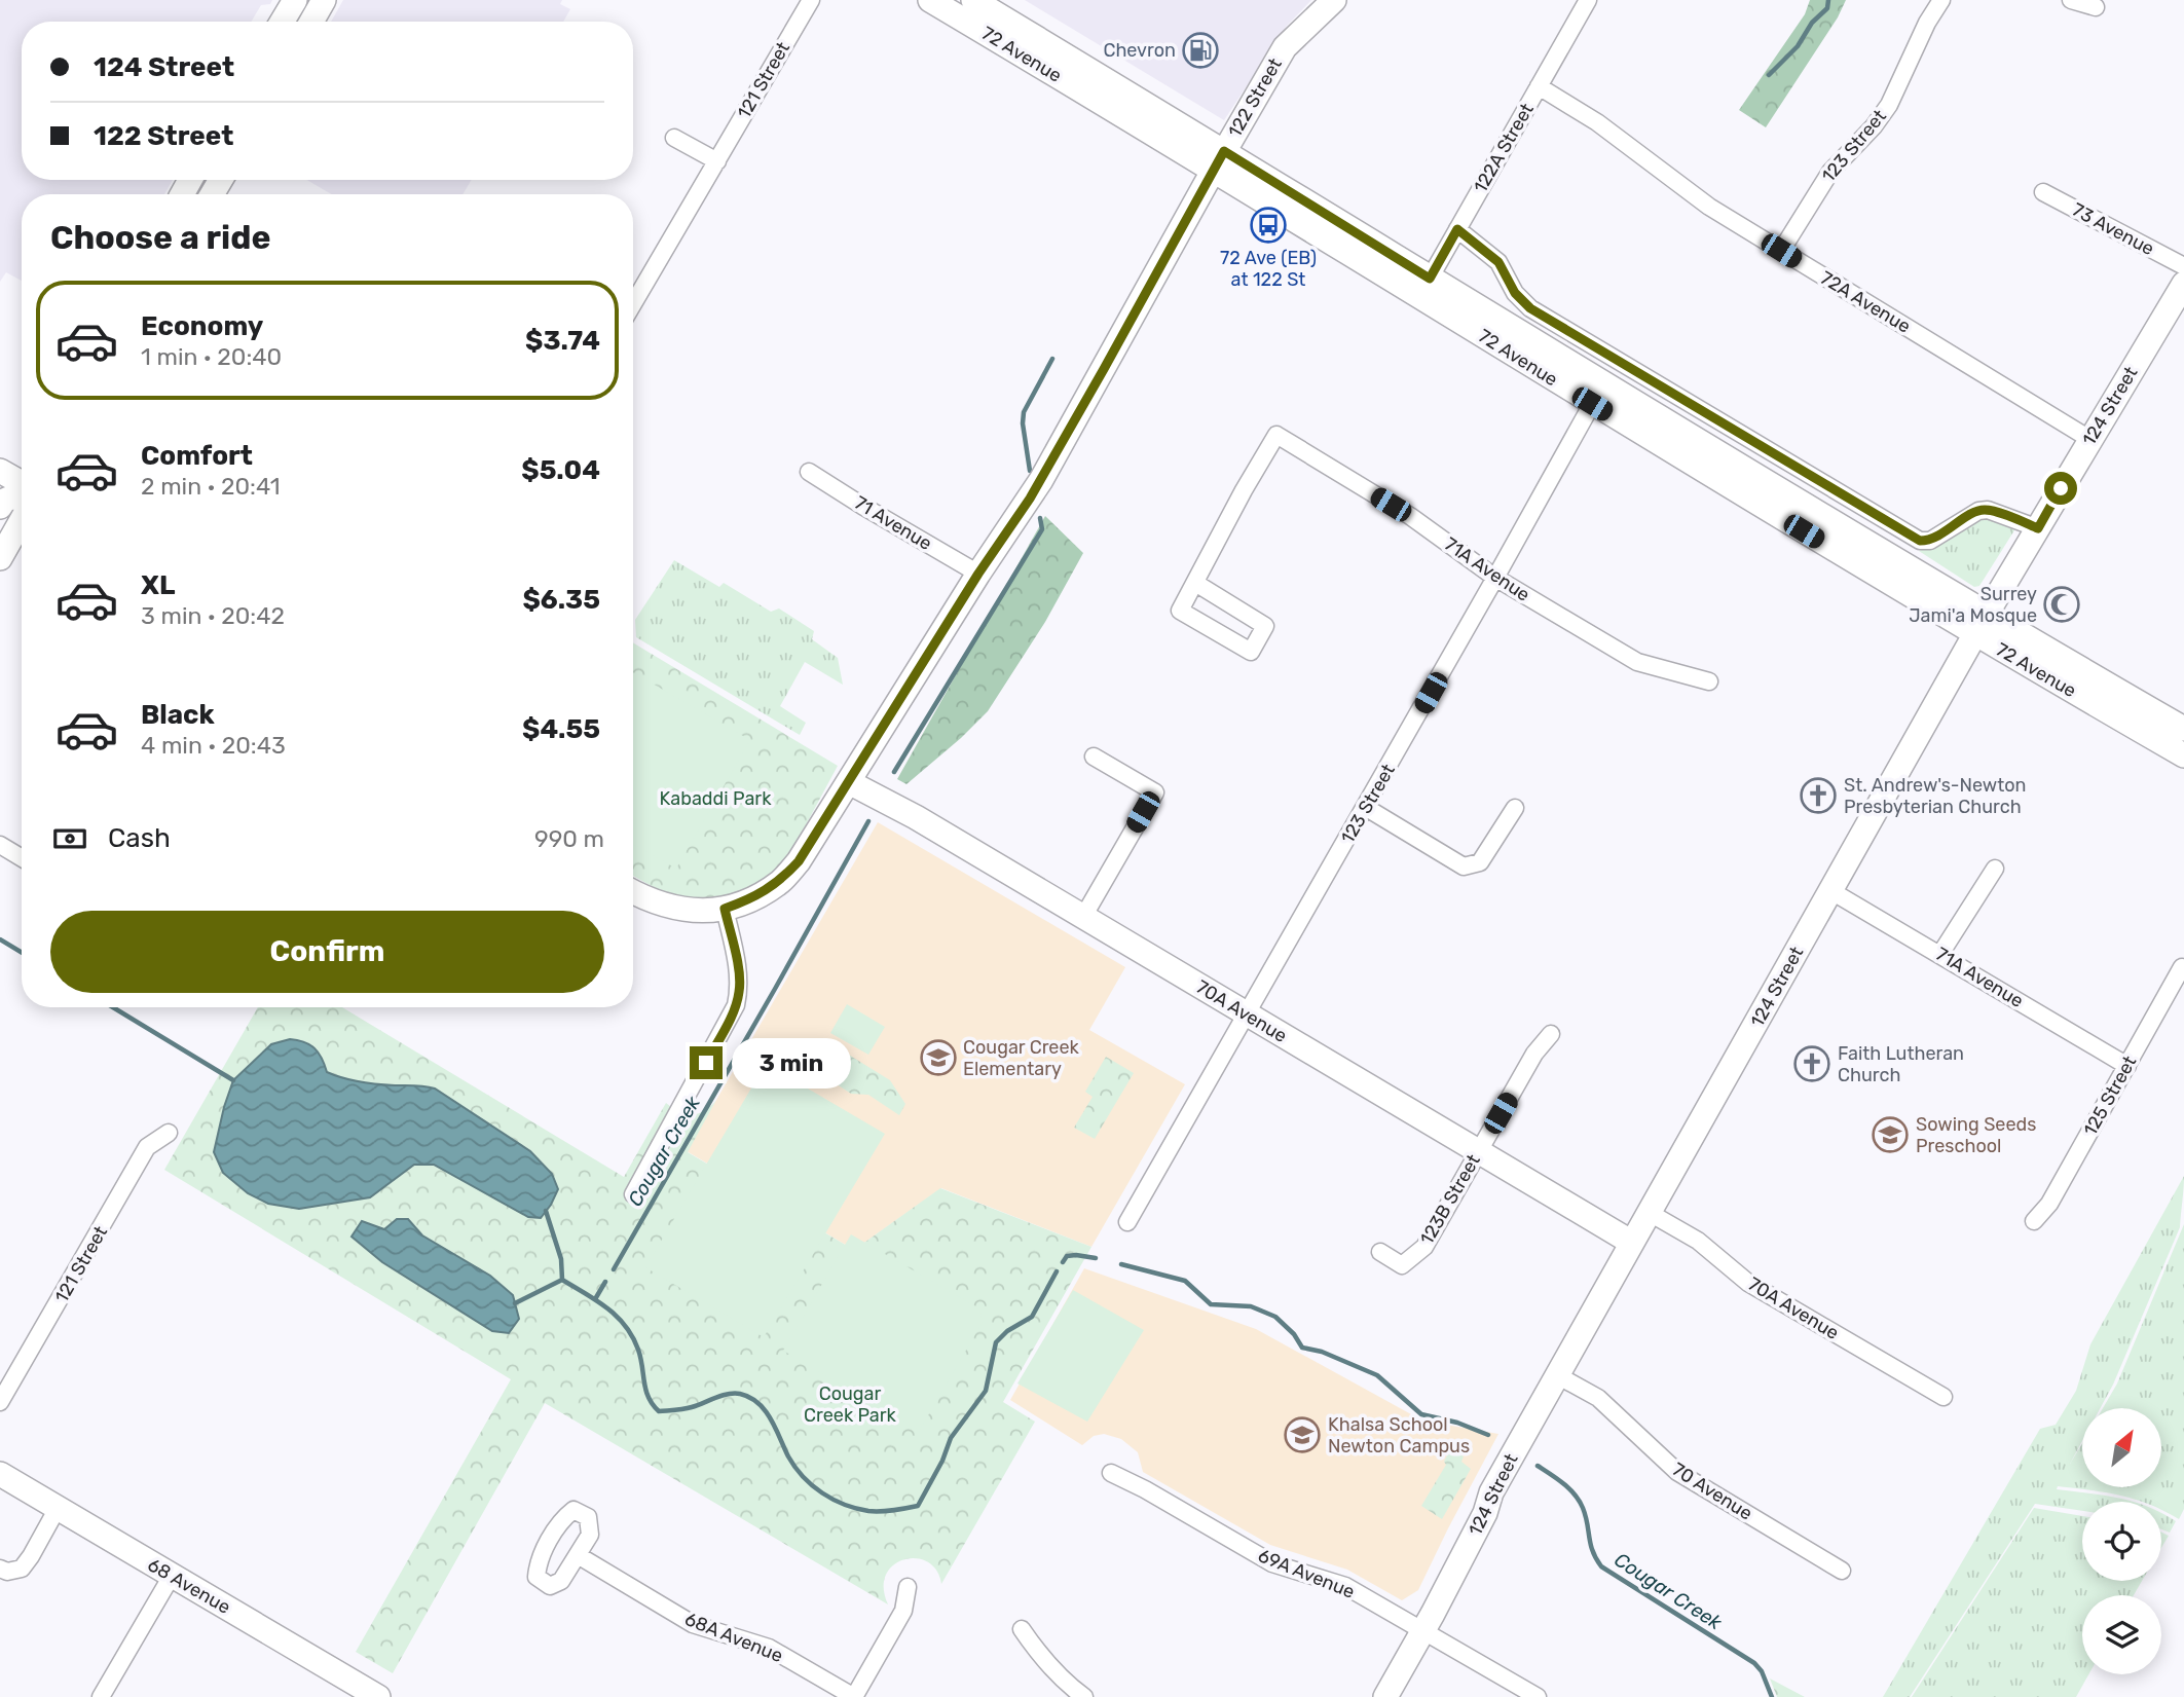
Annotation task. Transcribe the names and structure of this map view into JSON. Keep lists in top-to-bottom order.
{
  "streets": {
    "street": [
      "72 Avenue",
      "121 Street",
      "122 Street",
      "123 Street",
      "122A Street",
      "73 Avenue",
      "72A Avenue",
      "124 Street",
      "71 Avenue",
      "71A Avenue",
      "70A Avenue",
      "125 Street",
      "123B Street",
      "70 Avenue",
      "69A Avenue",
      "68 Avenue",
      "68A Avenue"
    ]
  },
  "crossings": [
    ["72 Avenue", "122 Street"],
    ["72 Avenue", "123 Street"],
    ["72 Avenue", "122A Street"],
    ["72 Avenue", "124 Street"],
    ["122 Street", "71 Avenue"],
    ["122 Street", "70A Avenue"],
    ["123 Street", "72A Avenue"],
    ["123 Street", "71A Avenue"],
    ["123 Street", "70A Avenue"],
    ["122A Street", "72A Avenue"],
    ["72A Avenue", "124 Street"],
    ["124 Street", "71A Avenue"],
    ["124 Street", "70A Avenue"],
    ["124 Street", "70 Avenue"],
    ["124 Street", "69A Avenue"],
    ["71A Avenue", "125 Street"],
    ["70A Avenue", "123B Street"]
  ],
  "water": ["Cougar Creek"],
  "parks": ["Kabaddi Park", "Cougar Creek Park"],
  "places": {
    "fuel station": ["Chevron"],
    "bus stop": ["72 Ave (EB) at 122 St"],
    "mosque": ["Surrey Jami'a Mosque"],
    "church": ["St. Andrew's-Newton Presbyterian Church", "Faith Lutheran Church"],
    "school or university": ["Cougar Creek Elementary", "Sowing Seeds Preschool", "Khalsa School Newton Campus"]
  },
  "north": "top right",
  "page": {
    "banner": ["124 Street", "122 Street"],
    "heading": "Choose a ride",
    "list": [
      {
        "name": "Economy",
        "note": "1 min · 20:40",
        "value": "$3.74"
      },
      {
        "name": "Comfort",
        "note": "2 min · 20:41",
        "value": "$5.04"
      },
      {
        "name": "XL",
        "note": "3 min · 20:42",
        "value": "$6.35"
      },
      {
        "name": "Black",
        "note": "4 min · 20:43",
        "value": "$4.55"
      }
    ],
    "pay": ["Cash", "990 m"],
    "buttons": "Confirm",
    "bubble": "3 min"
  }
}
